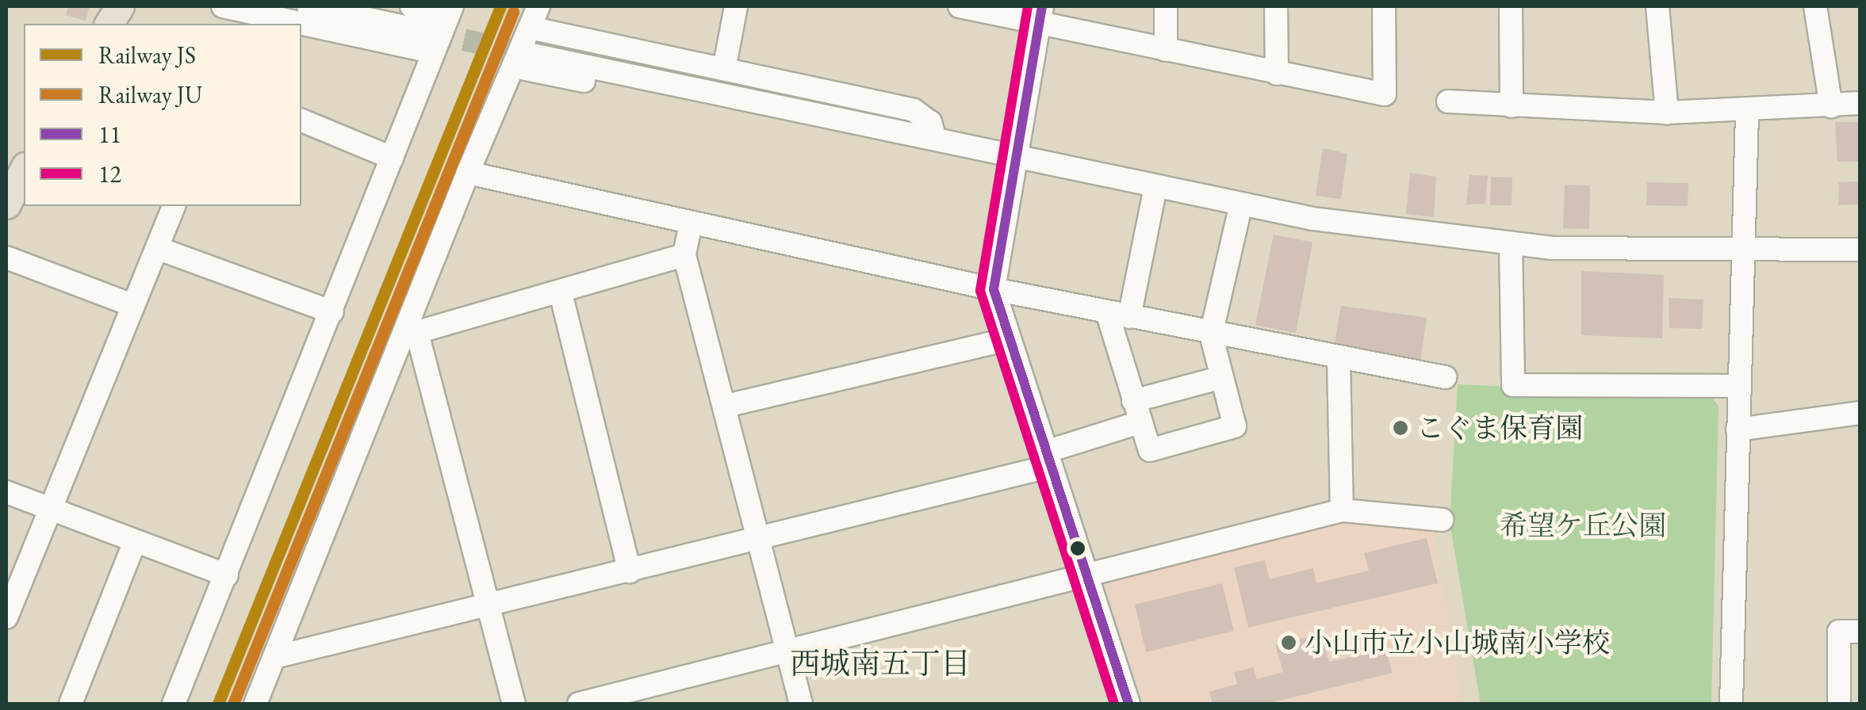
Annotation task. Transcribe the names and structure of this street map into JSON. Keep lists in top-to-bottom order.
{
  "districts": ["西城南五丁目"],
  "parks": ["希望ケ丘公園"],
  "places": ["こぐま保育園", "小山市立小山城南小学校"],
  "lines": [
    "rail line JS",
    "transit line 11",
    "transit line 12",
    "rail line JU"
  ],
  "legend": [
    "Railway JS",
    "Railway JU",
    "11",
    "12"
  ]
}
